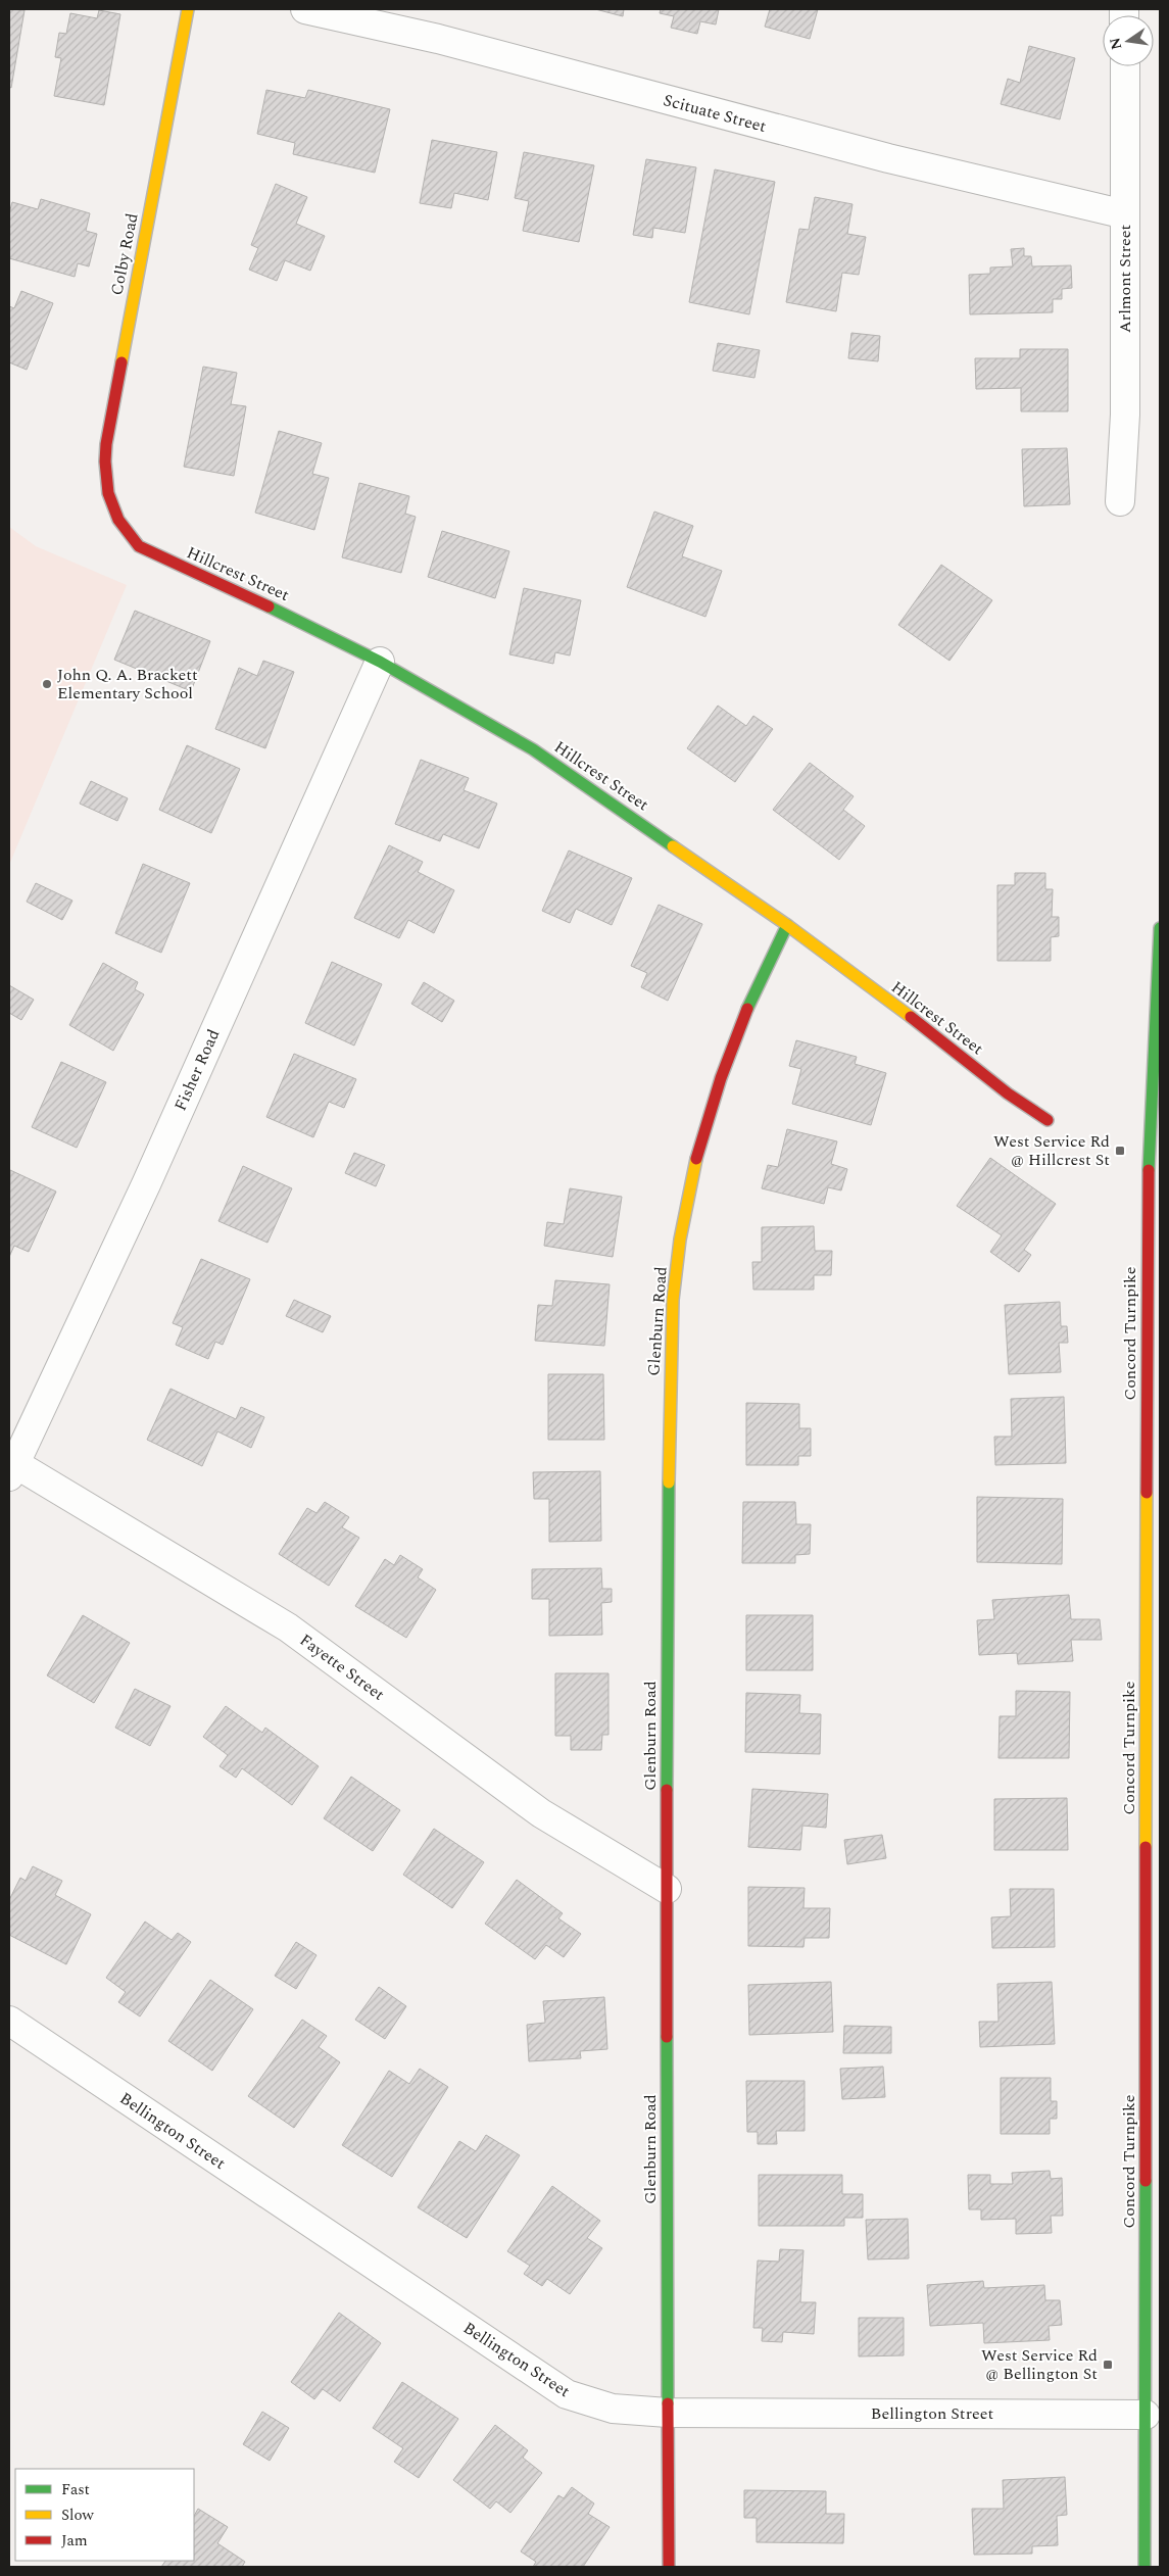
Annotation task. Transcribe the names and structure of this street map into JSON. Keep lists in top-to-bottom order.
{
  "streets": {
    "street": [
      "Scituate Street",
      "Colby Road",
      "Arlmont Street",
      "Hillcrest Street",
      "Fisher Road",
      "Glenburn Road",
      "Concord Turnpike",
      "Fayette Street",
      "Bellington Street"
    ]
  },
  "crossings": [
    ["Scituate Street", "Arlmont Street"],
    ["Colby Road", "Hillcrest Street"],
    ["Hillcrest Street", "Fisher Road"],
    ["Hillcrest Street", "Glenburn Road"],
    ["Fisher Road", "Fayette Street"],
    ["Glenburn Road", "Fayette Street"],
    ["Glenburn Road", "Bellington Street"],
    ["Concord Turnpike", "Bellington Street"]
  ],
  "places": {
    "other": ["John Q. A. Brackett Elementary School"],
    "transit": ["West Service Rd @ Hillcrest St", "West Service Rd @ Bellington St"]
  },
  "legend": ["Fast", "Slow", "Jam"],
  "north": "left"
}
